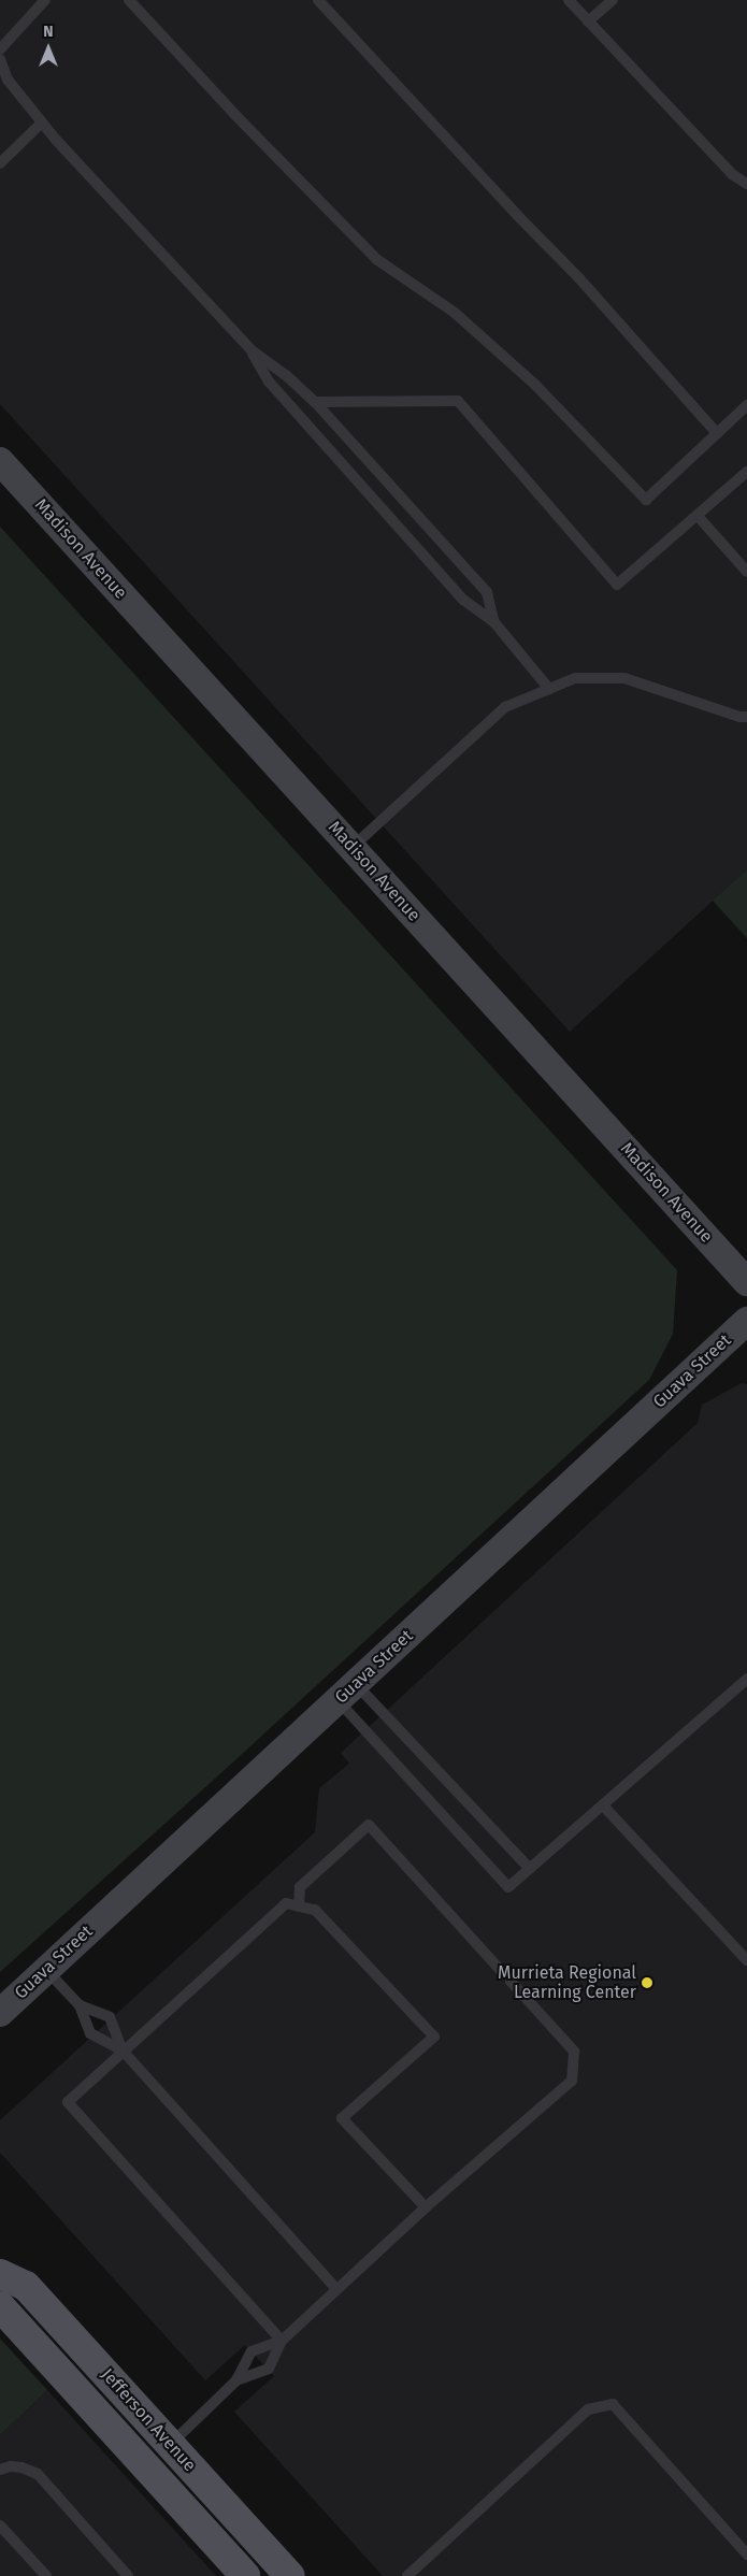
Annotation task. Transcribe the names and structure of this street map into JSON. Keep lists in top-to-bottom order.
{
  "streets": {
    "main road": ["Jefferson Avenue"],
    "street": ["Madison Avenue", "Guava Street"]
  },
  "places": ["Murrieta Regional Learning Center"],
  "north": "top"
}
